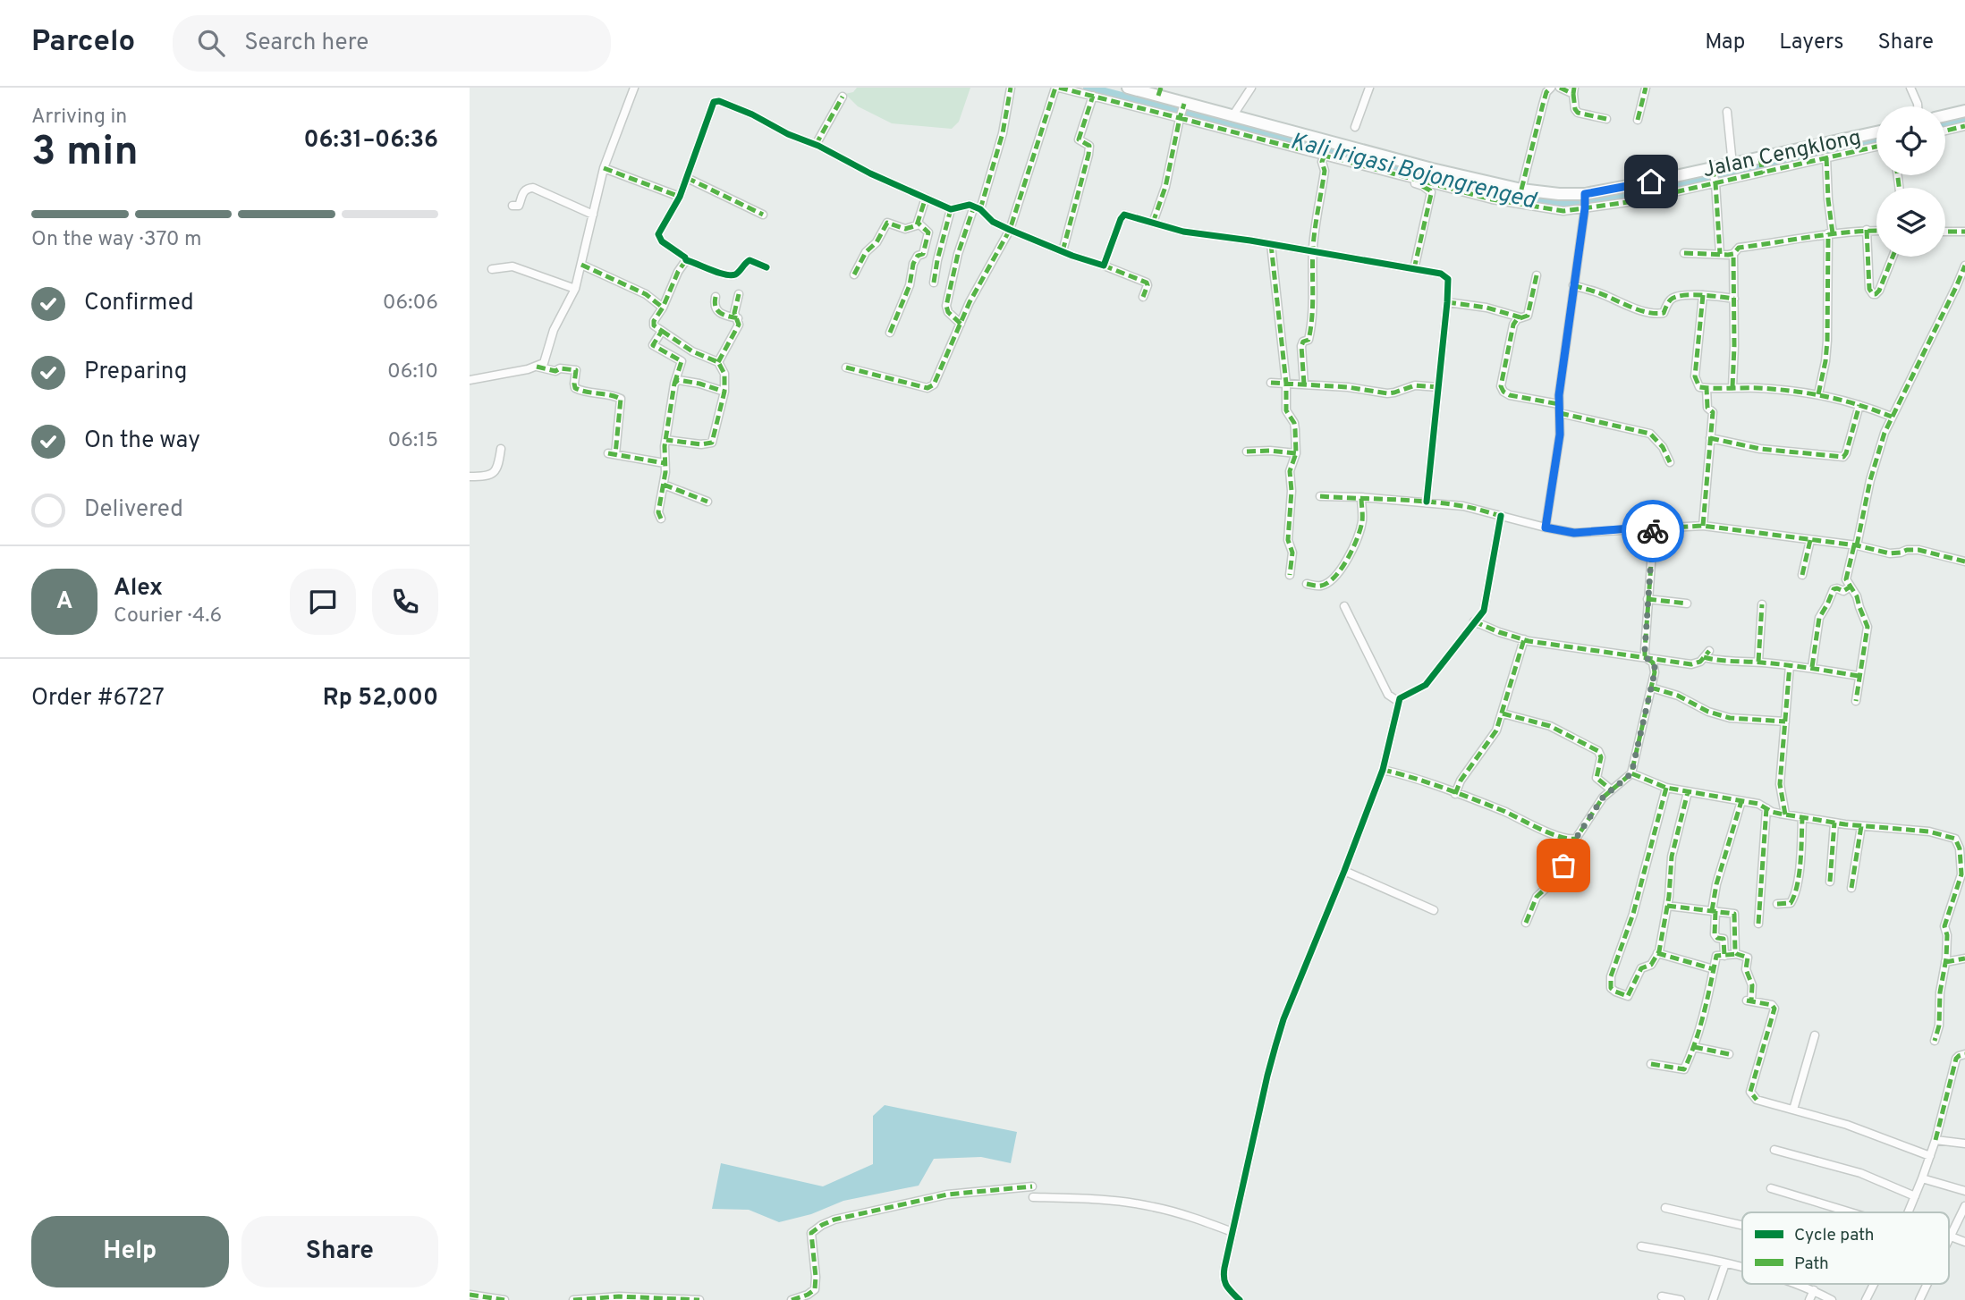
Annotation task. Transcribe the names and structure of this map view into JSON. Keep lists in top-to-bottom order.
{
  "streets": {
    "main road": ["Jalan Cengklong"]
  },
  "water": ["Kali Irigasi Bojongrenged"],
  "legend": ["Cycle path", "Path"],
  "page": {
    "header": "Parcelo",
    "search": "Search here",
    "nav": ["Map", "Layers", "Share"],
    "heading": ["3 min", "Arriving in", "06:31–06:36"],
    "panel": [
      "Alex",
      "Courier · 4.6",
      "Order #6727",
      "Rp 52,000"
    ],
    "bar": "On the way · 370 m",
    "list": [
      ["Confirmed", "06:06"],
      ["Preparing", "06:10"],
      ["On the way", "06:15"],
      "Delivered"
    ],
    "round": "A",
    "buttons": ["Help", "Share"]
  }
}
